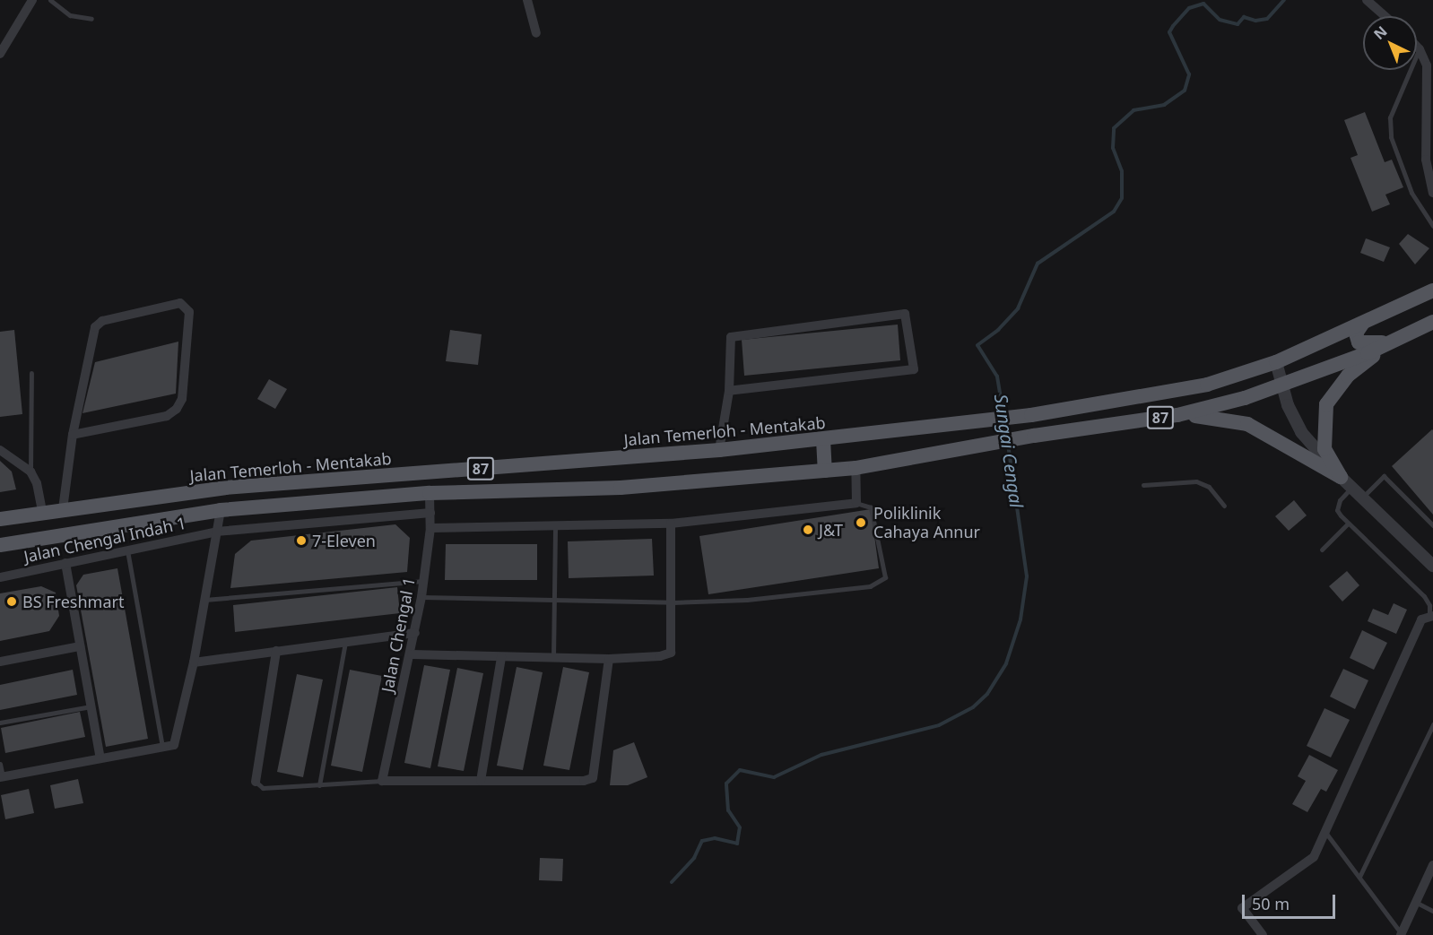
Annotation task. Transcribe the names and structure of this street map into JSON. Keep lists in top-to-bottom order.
{
  "streets": {
    "main road": ["87", "Jalan Temerloh - Mentakab"],
    "street": ["Jalan Chengal Indah 1", "Jalan Chengal 1"]
  },
  "crossings": [
    ["87", "Jalan Chengal 1"],
    ["Jalan Chengal Indah 1", "Jalan Chengal 1"]
  ],
  "water": ["Sungai Cengal"],
  "places": [
    "Poliklinik Cahaya Annur",
    "J&T",
    "7-Eleven",
    "BS Freshmart"
  ],
  "scale_bar": "50 m",
  "north": "top left"
}
